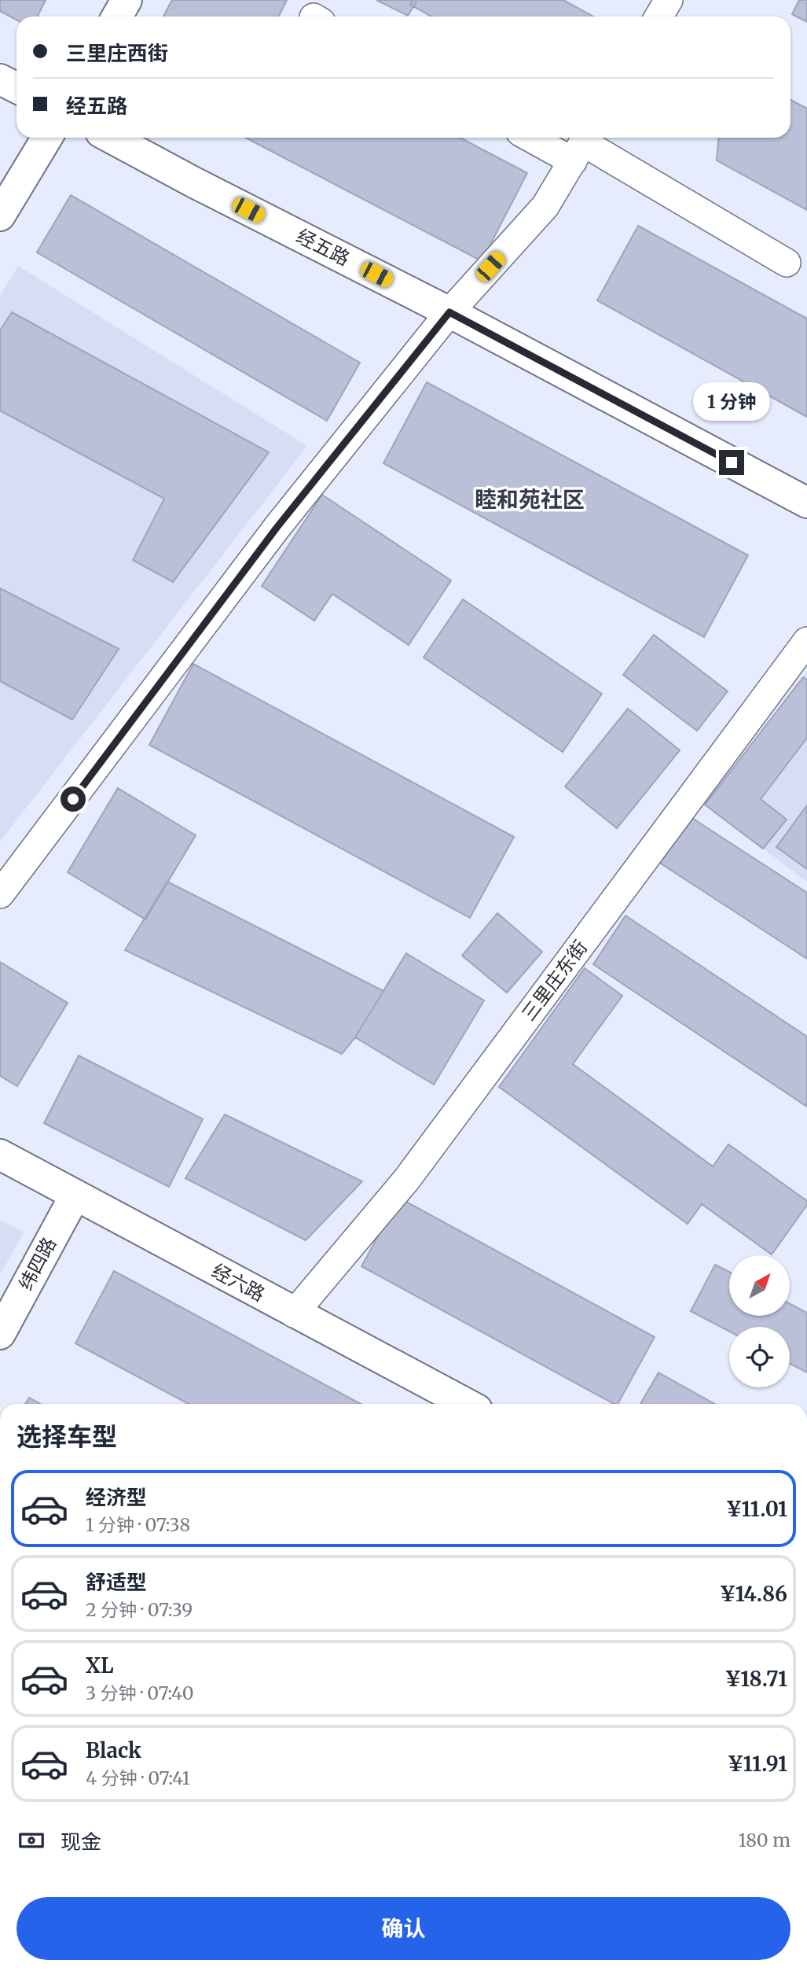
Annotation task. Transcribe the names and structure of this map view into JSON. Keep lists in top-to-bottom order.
{
  "streets": {
    "street": [
      "经五路",
      "三里庄东街",
      "纬四路",
      "经六路"
    ]
  },
  "crossings": [
    ["三里庄东街", "经六路"],
    ["纬四路", "经六路"]
  ],
  "districts": ["睦和苑社区"],
  "north": "top right",
  "page": {
    "banner": ["三里庄西街", "经五路"],
    "bubble": "1 分钟",
    "heading": "选择车型",
    "list": [
      {
        "name": "经济型",
        "note": "1 分钟 · 07:38",
        "value": "¥11.01"
      },
      {
        "name": "舒适型",
        "note": "2 分钟 · 07:39",
        "value": "¥14.86"
      },
      {
        "name": "XL",
        "note": "3 分钟 · 07:40",
        "value": "¥18.71"
      },
      {
        "name": "Black",
        "note": "4 分钟 · 07:41",
        "value": "¥11.91"
      }
    ],
    "pay": ["现金", "180 m"],
    "buttons": "确认"
  }
}
